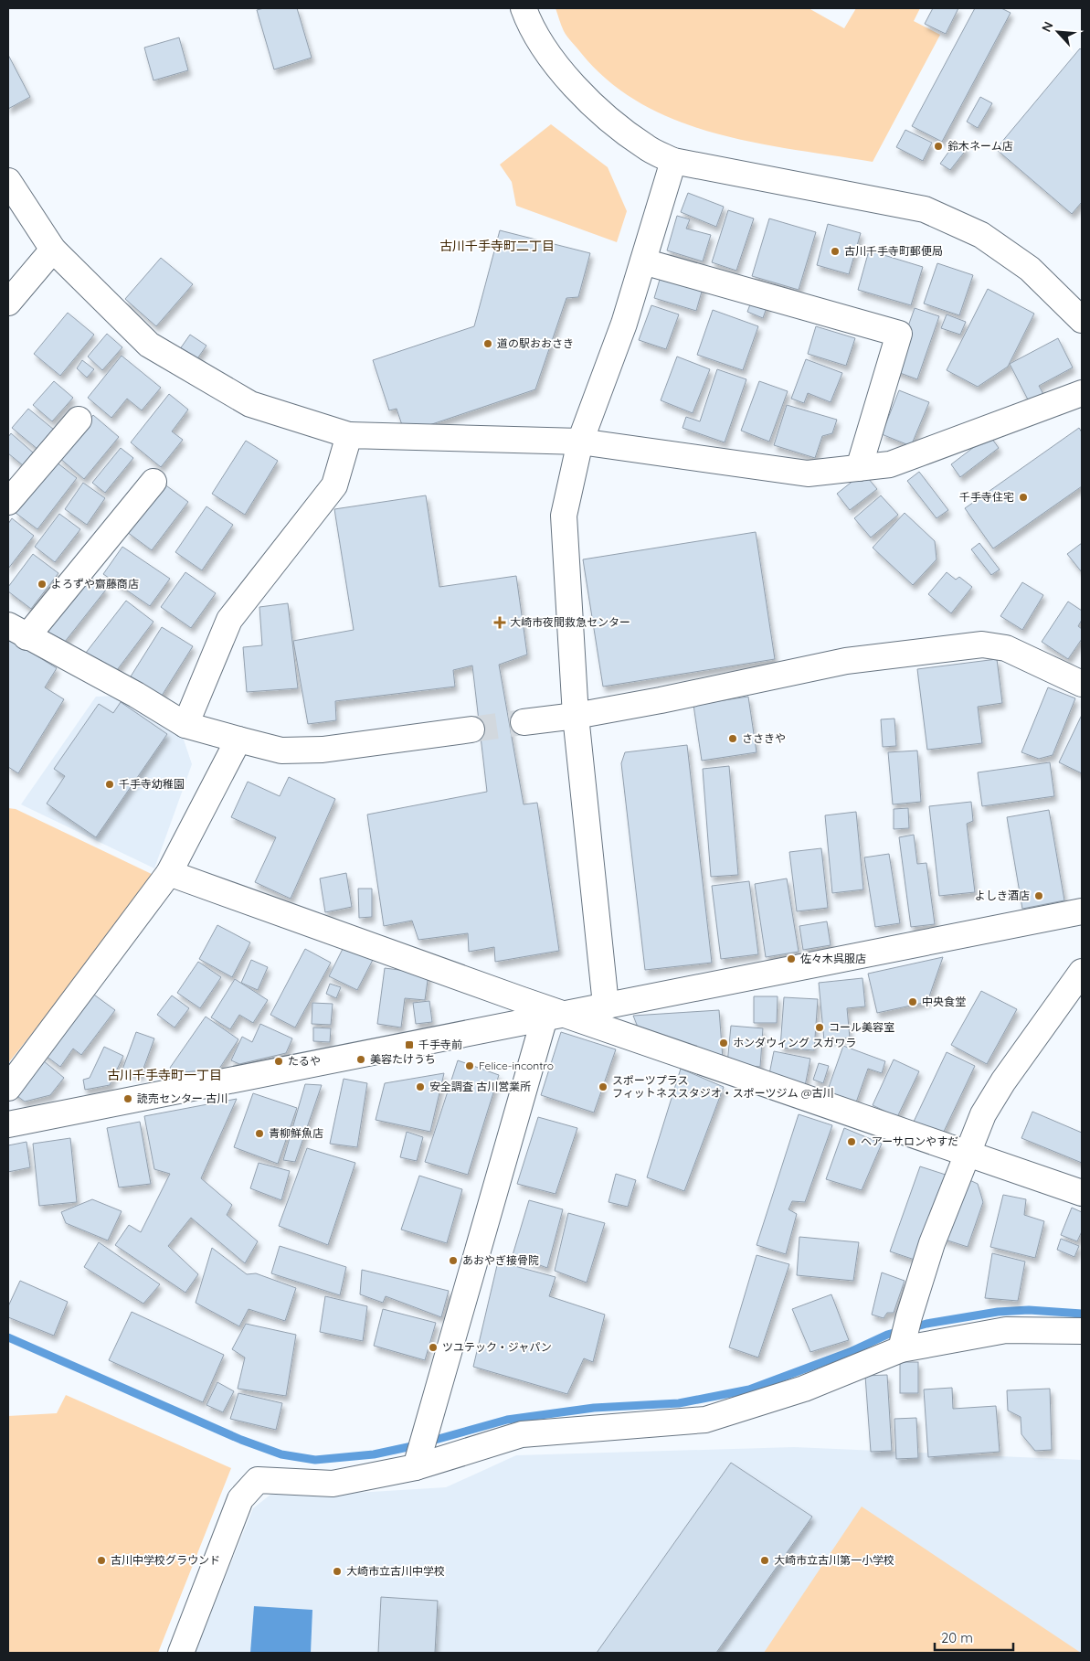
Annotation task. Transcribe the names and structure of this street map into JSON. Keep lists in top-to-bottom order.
{
  "districts": ["古川千手寺町二丁目", "古川千手寺町一丁目"],
  "places": {
    "other": [
      "鈴木ネーム店",
      "古川千手寺町郵便局",
      "道の駅おおさき",
      "千手寺住宅",
      "よろずや齋藤商店",
      "ささきや",
      "千手寺幼稚園",
      "よしき酒店",
      "佐々木呉服店",
      "中央食堂",
      "コール美容室",
      "ホンダウィング スガワラ",
      "美容たけうち",
      "たるや",
      "Felice-incontro",
      "安全調査 古川営業所",
      "スポーツプラス フィットネススタジオ・スポーツジム @古川",
      "読売センター 古川",
      "青柳鮮魚店",
      "ヘアーサロンやすだ",
      "あおやぎ接骨院",
      "ツユテック・ジャパン",
      "古川中学校グラウンド",
      "大崎市立古川第一小学校",
      "大崎市立古川中学校"
    ],
    "health": ["大崎市夜間救急センター"],
    "transit": ["千手寺前"]
  },
  "scale_bar": "20 m",
  "north": "top left"
}
